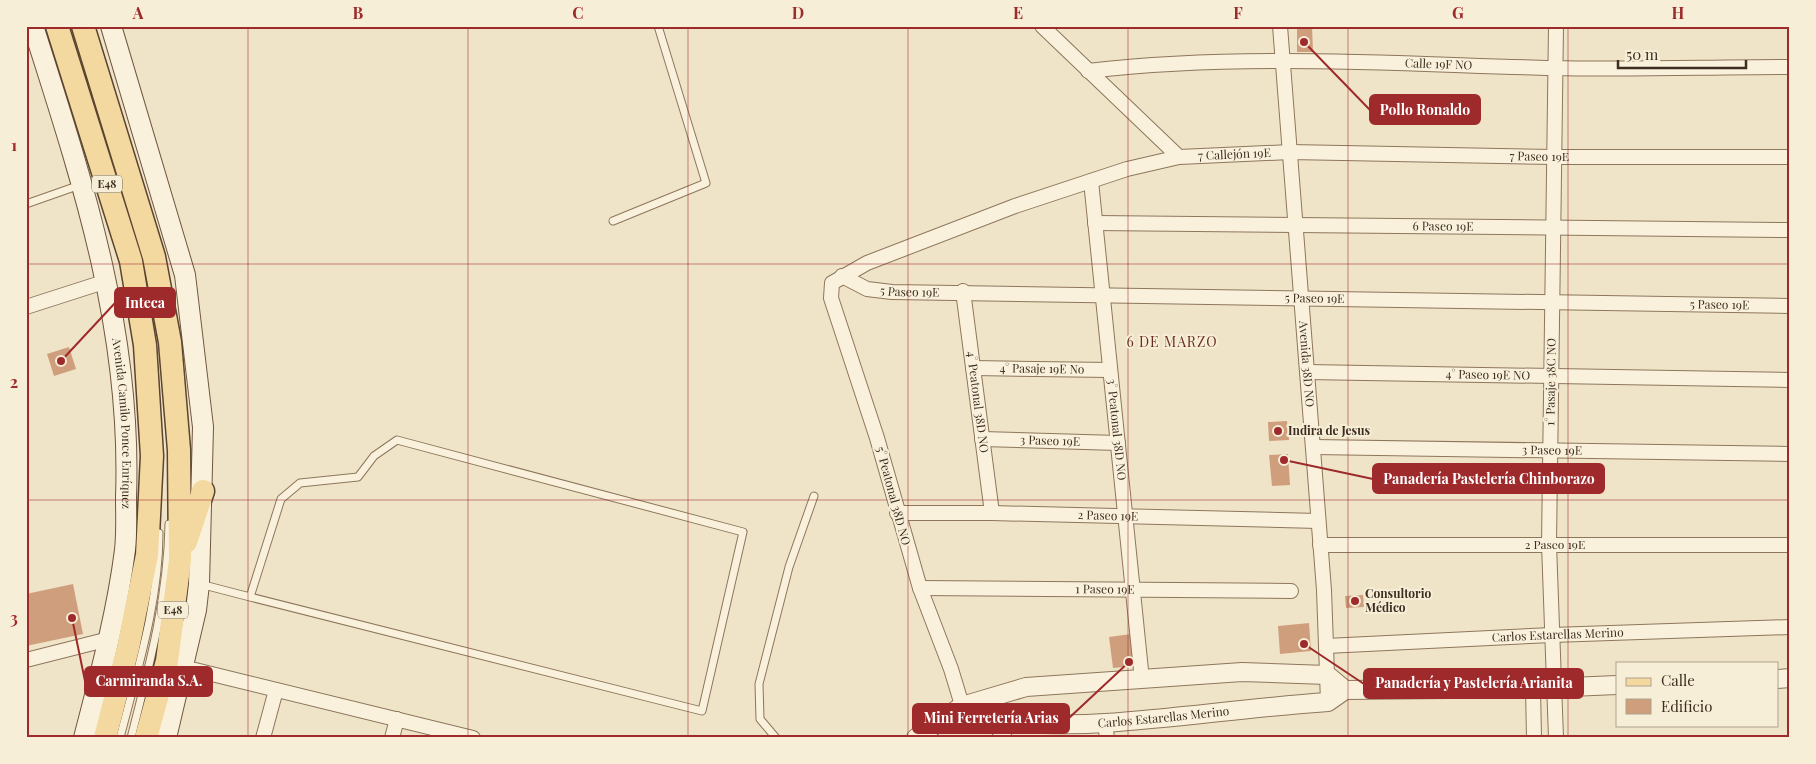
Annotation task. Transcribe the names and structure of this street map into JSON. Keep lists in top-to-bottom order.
{
  "streets": {
    "main road": ["E48", "Avenida Camilo Ponce Enríquez"],
    "street": [
      "Calle 19F NO",
      "7 Callejón 19E",
      "7 Paseo 19E",
      "6 Paseo 19E",
      "5 Paseo 19E",
      "Avenida 38D NO",
      "4° Pasaje 19E No",
      "4° Paseo 19E NO",
      "1° Pasaje 38C NO",
      "4° Peatonal 38D NO",
      "3° Peatonal 38D NO",
      "3 Paseo 19E",
      "5° Peatonal 38D NO",
      "2 Paseo 19E",
      "1 Paseo 19E",
      "Carlos Estarellas Merino"
    ]
  },
  "crossings": [
    ["Calle 19F NO", "Avenida 38D NO"],
    ["Calle 19F NO", "1° Pasaje 38C NO"],
    ["7 Callejón 19E", "7 Paseo 19E"],
    ["7 Callejón 19E", "5 Paseo 19E"],
    ["7 Callejón 19E", "Avenida 38D NO"],
    ["7 Callejón 19E", "3° Peatonal 38D NO"],
    ["7 Callejón 19E", "5° Peatonal 38D NO"],
    ["7 Paseo 19E", "Avenida 38D NO"],
    ["7 Paseo 19E", "1° Pasaje 38C NO"],
    ["6 Paseo 19E", "Avenida 38D NO"],
    ["6 Paseo 19E", "1° Pasaje 38C NO"],
    ["6 Paseo 19E", "3° Peatonal 38D NO"],
    ["5 Paseo 19E", "Avenida 38D NO"],
    ["5 Paseo 19E", "1° Pasaje 38C NO"],
    ["5 Paseo 19E", "4° Peatonal 38D NO"],
    ["5 Paseo 19E", "3° Peatonal 38D NO"],
    ["5 Paseo 19E", "5° Peatonal 38D NO"],
    ["Avenida 38D NO", "4° Paseo 19E NO"],
    ["Avenida 38D NO", "3 Paseo 19E"],
    ["Avenida 38D NO", "2 Paseo 19E"],
    ["Avenida 38D NO", "Carlos Estarellas Merino"],
    ["4° Pasaje 19E No", "4° Peatonal 38D NO"],
    ["4° Pasaje 19E No", "3° Peatonal 38D NO"],
    ["4° Paseo 19E NO", "1° Pasaje 38C NO"],
    ["1° Pasaje 38C NO", "3 Paseo 19E"],
    ["1° Pasaje 38C NO", "2 Paseo 19E"],
    ["1° Pasaje 38C NO", "Carlos Estarellas Merino"],
    ["4° Peatonal 38D NO", "3 Paseo 19E"],
    ["4° Peatonal 38D NO", "2 Paseo 19E"],
    ["3° Peatonal 38D NO", "3 Paseo 19E"],
    ["3° Peatonal 38D NO", "2 Paseo 19E"],
    ["3° Peatonal 38D NO", "1 Paseo 19E"],
    ["5° Peatonal 38D NO", "2 Paseo 19E"],
    ["5° Peatonal 38D NO", "1 Paseo 19E"],
    ["5° Peatonal 38D NO", "Carlos Estarellas Merino"]
  ],
  "districts": ["6 DE MARZO"],
  "places": [
    "Pollo Ronaldo",
    "Inteca",
    "Indira de Jesus",
    "Panadería Pastelería Chinborazo",
    "Consultorio Médico",
    "Carmiranda S.A.",
    "Panadería y Pastelería Arianita",
    "Mini Ferretería Arias"
  ],
  "legend": ["Calle", "Edificio"],
  "scale_bar": "50 m",
  "grid": {
    "columns": [
      "A",
      "B",
      "C",
      "D",
      "E",
      "F",
      "G",
      "H"
    ],
    "rows": ["1", "2", "3"]
  }
}
